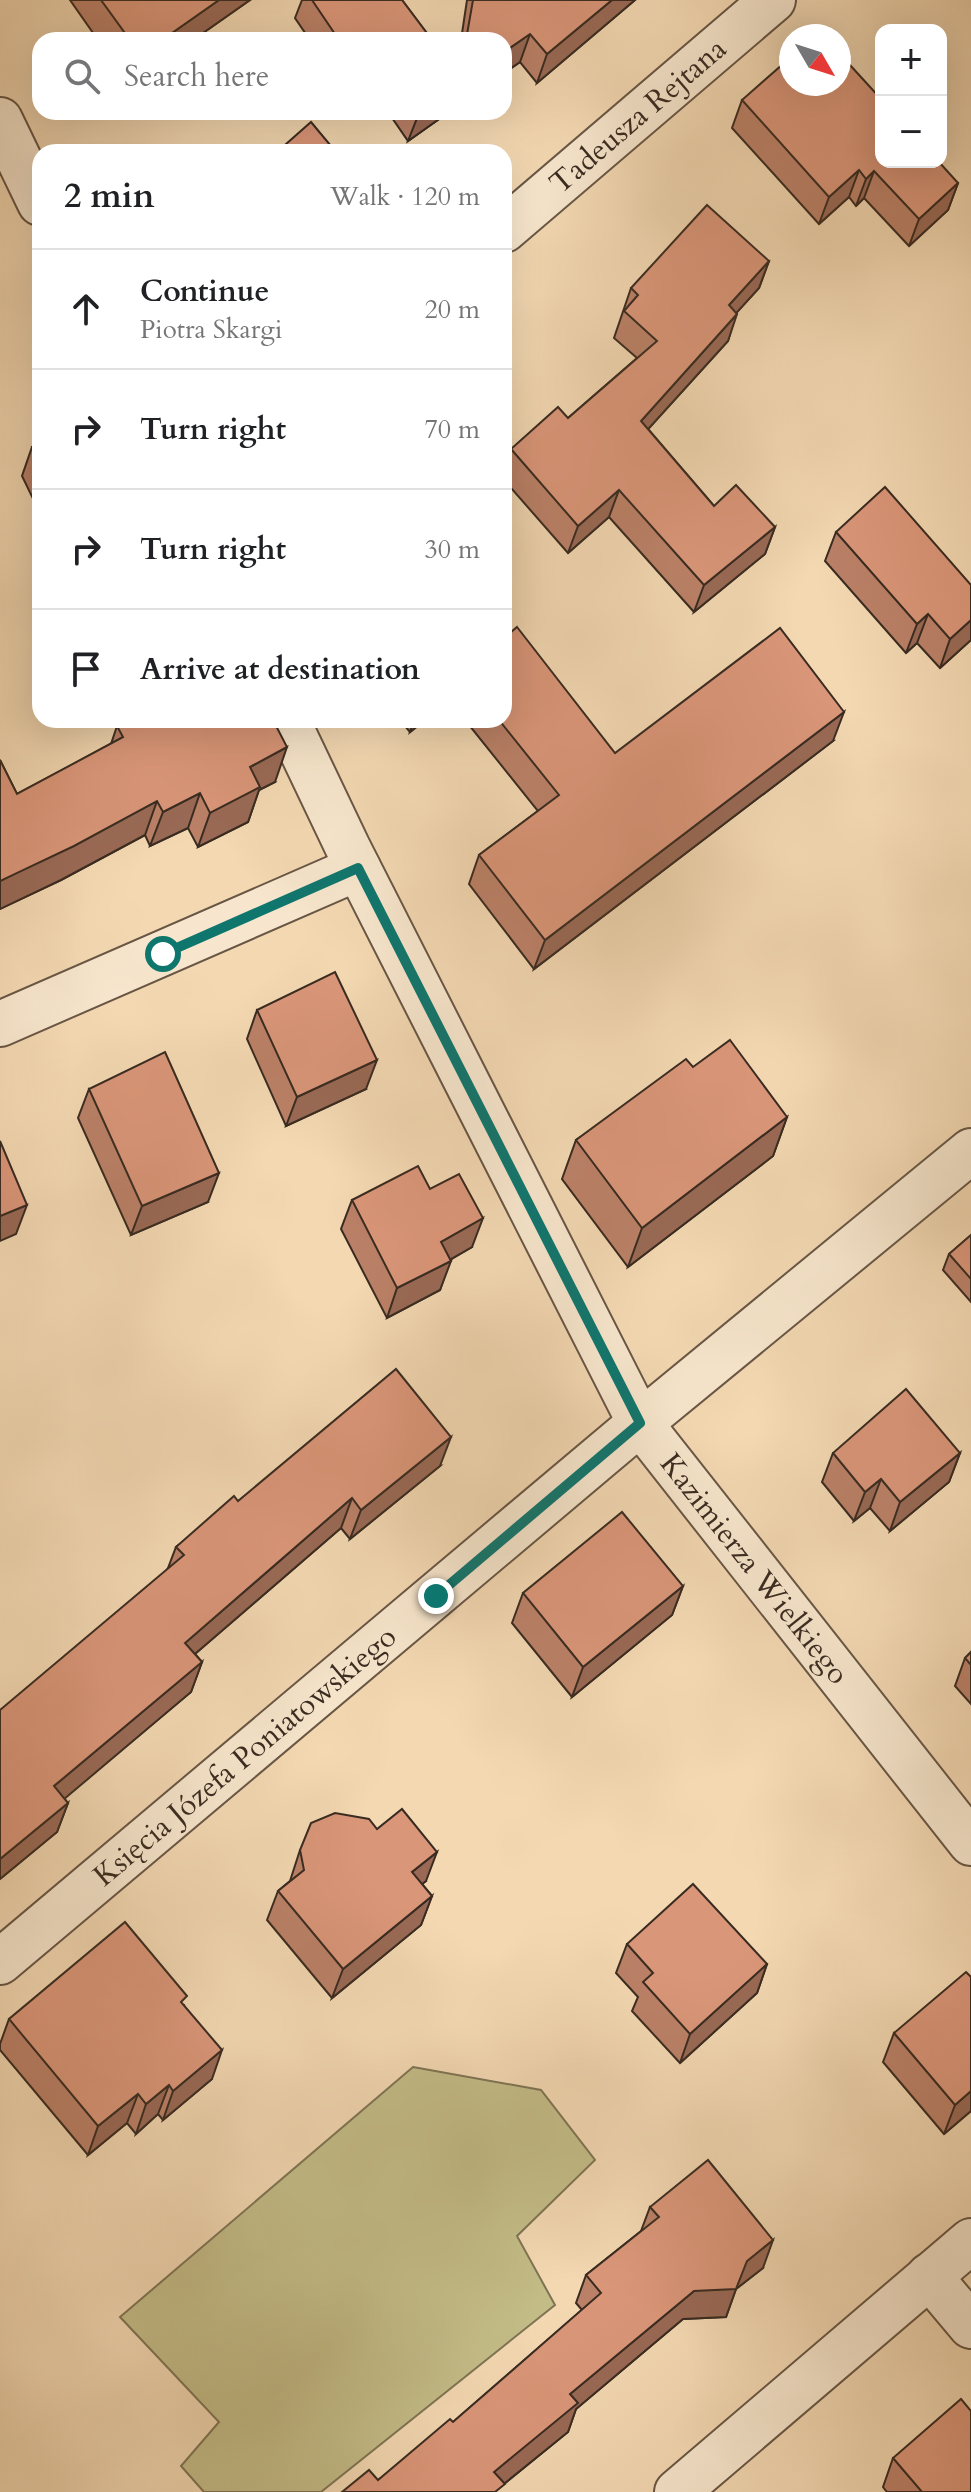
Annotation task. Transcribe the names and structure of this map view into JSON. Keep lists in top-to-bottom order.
{
  "streets": {
    "street": ["Tadeusza Rejtana", "Kazimierza Wielkiego", "Księcia Józefa Poniatowskiego"]
  },
  "crossings": [
    ["Kazimierza Wielkiego", "Księcia Józefa Poniatowskiego"]
  ],
  "north": "bottom right",
  "page": {
    "map_buttons": ["+", "−"],
    "search": "Search here",
    "heading": ["2 min", "Walk · 120 m"],
    "list": [
      ["Continue", "Piotra Skargi", "20 m"],
      ["Turn right", "70 m"],
      ["Turn right", "30 m"],
      "Arrive at destination"
    ]
  }
}
